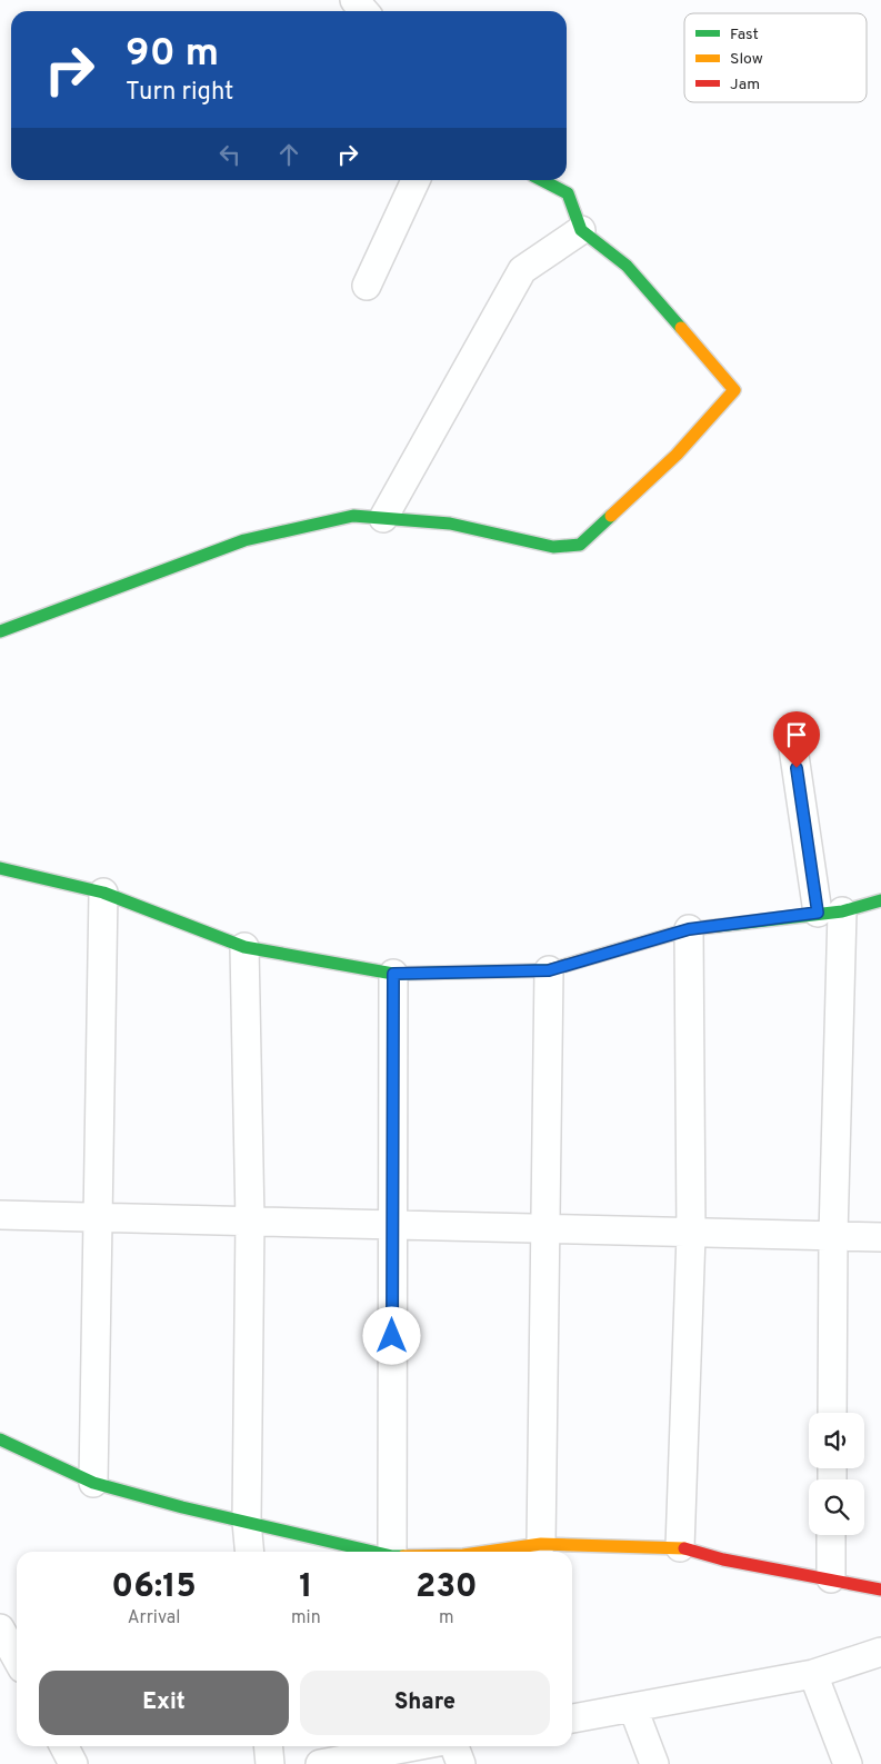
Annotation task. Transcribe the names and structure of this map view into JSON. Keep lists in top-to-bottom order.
{
  "legend": ["Fast", "Slow", "Jam"],
  "page": {
    "turn": ["90 m", "Turn right"],
    "eta": [
      "06:15",
      "Arrival",
      "1",
      "min",
      "230",
      "m"
    ],
    "buttons": ["Exit", "Share"]
  }
}
